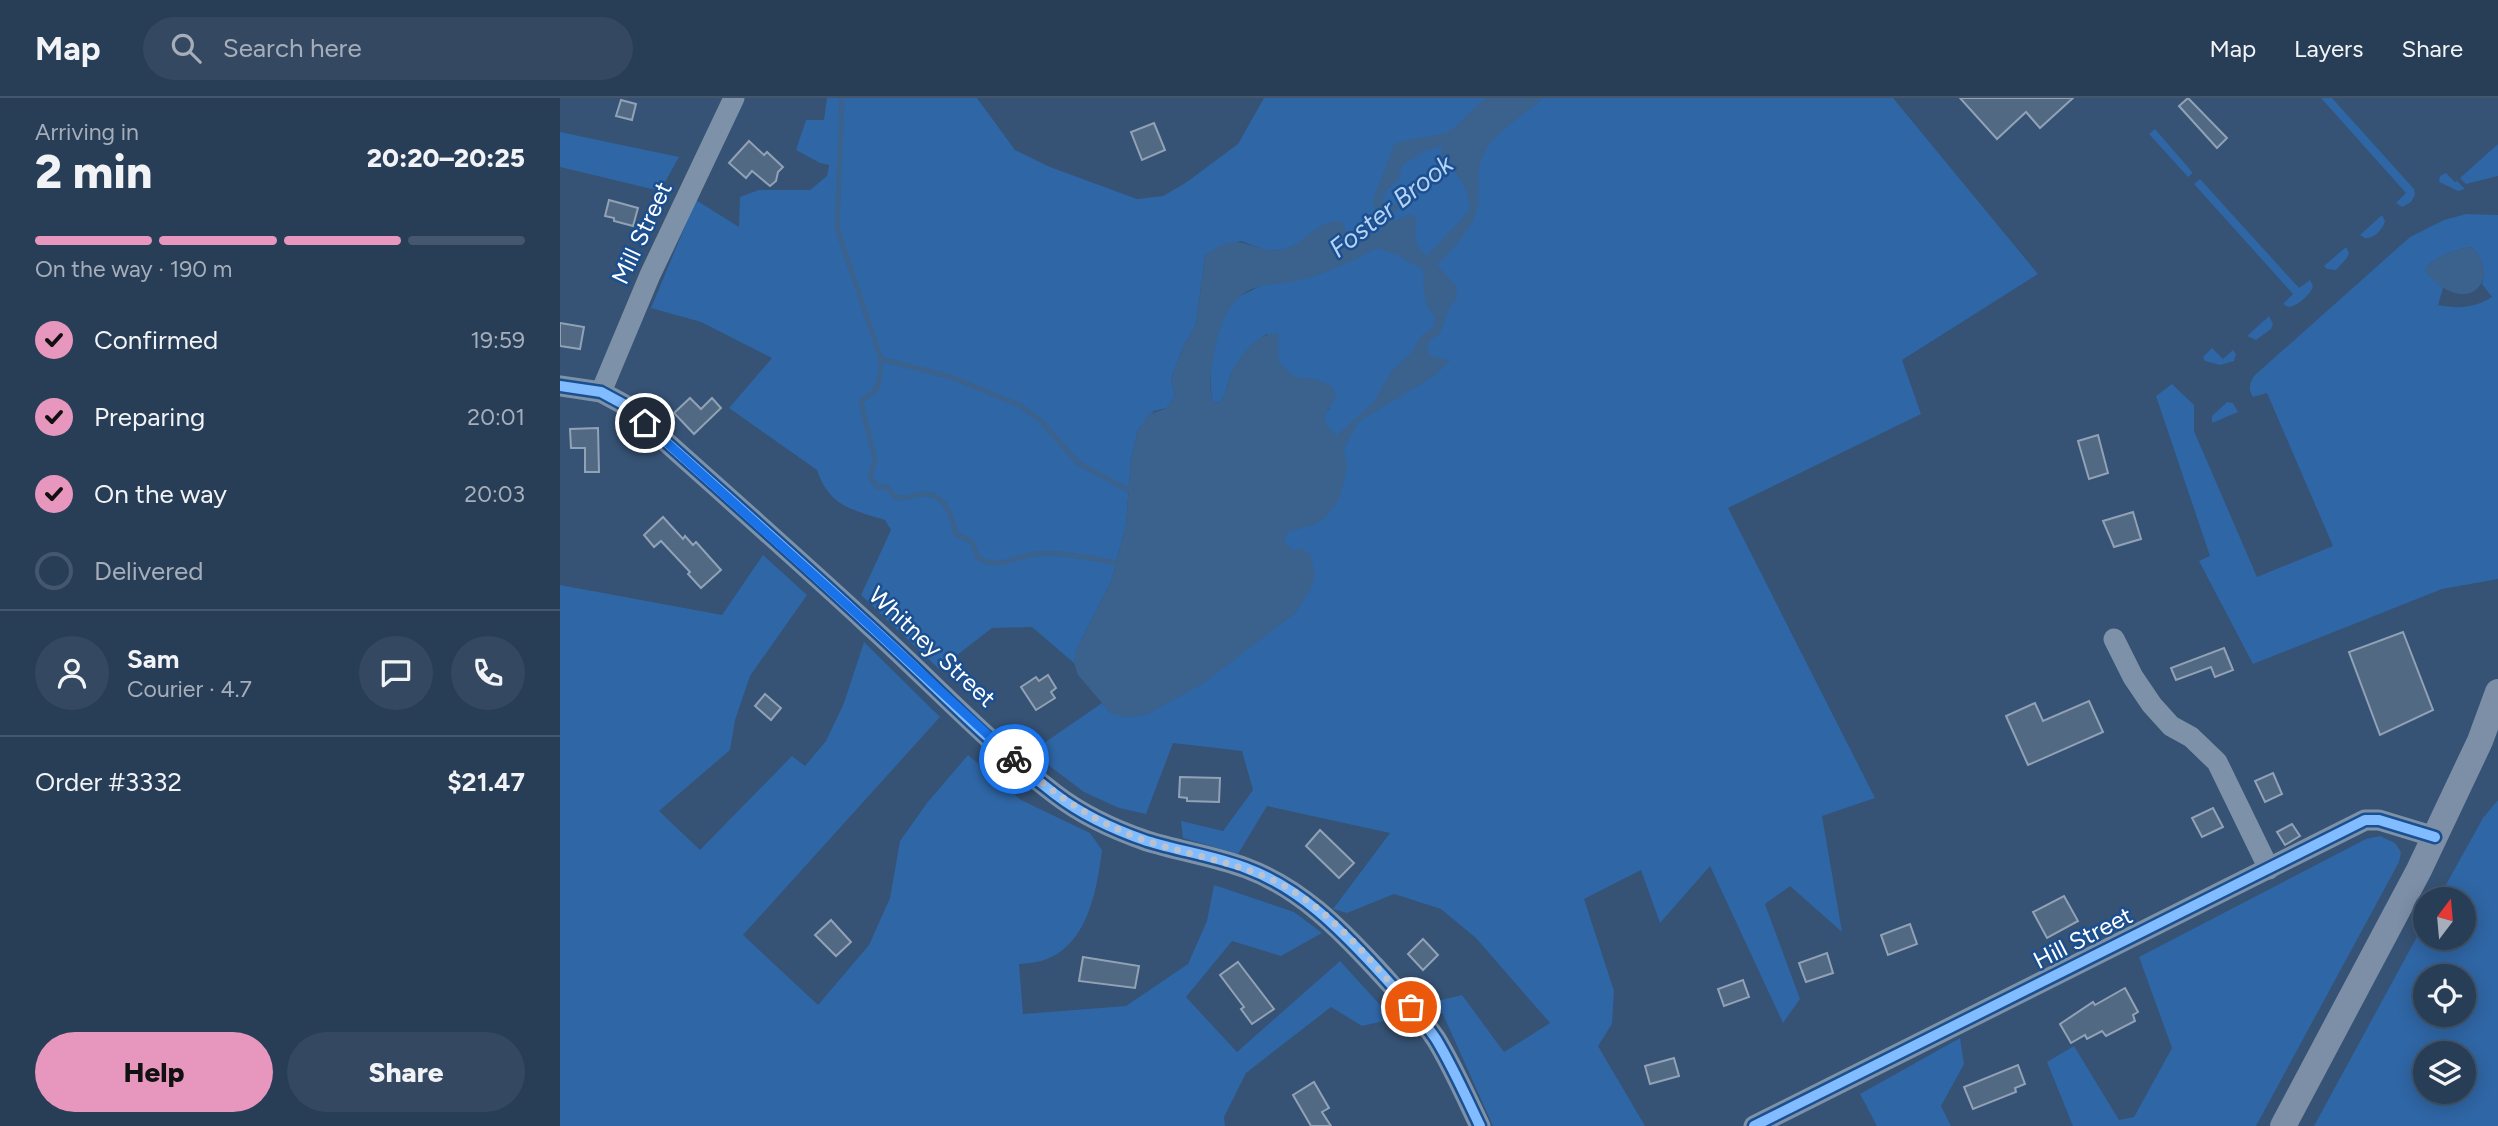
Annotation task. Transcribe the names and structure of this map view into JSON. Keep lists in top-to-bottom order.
{
  "streets": {
    "street": ["Mill Street", "Whitney Street", "Hill Street"]
  },
  "crossings": [
    ["Mill Street", "Whitney Street"]
  ],
  "water": ["Foster Brook"],
  "north": "top",
  "page": {
    "header": "Map",
    "search": "Search here",
    "nav": ["Map", "Layers", "Share"],
    "heading": ["2 min", "Arriving in", "20:20–20:25"],
    "panel": [
      "Sam",
      "Courier · 4.7",
      "Order #3332",
      "$21.47"
    ],
    "bar": "On the way · 190 m",
    "list": [
      ["Confirmed", "19:59"],
      ["Preparing", "20:01"],
      ["On the way", "20:03"],
      "Delivered"
    ],
    "buttons": ["Help", "Share"]
  }
}
